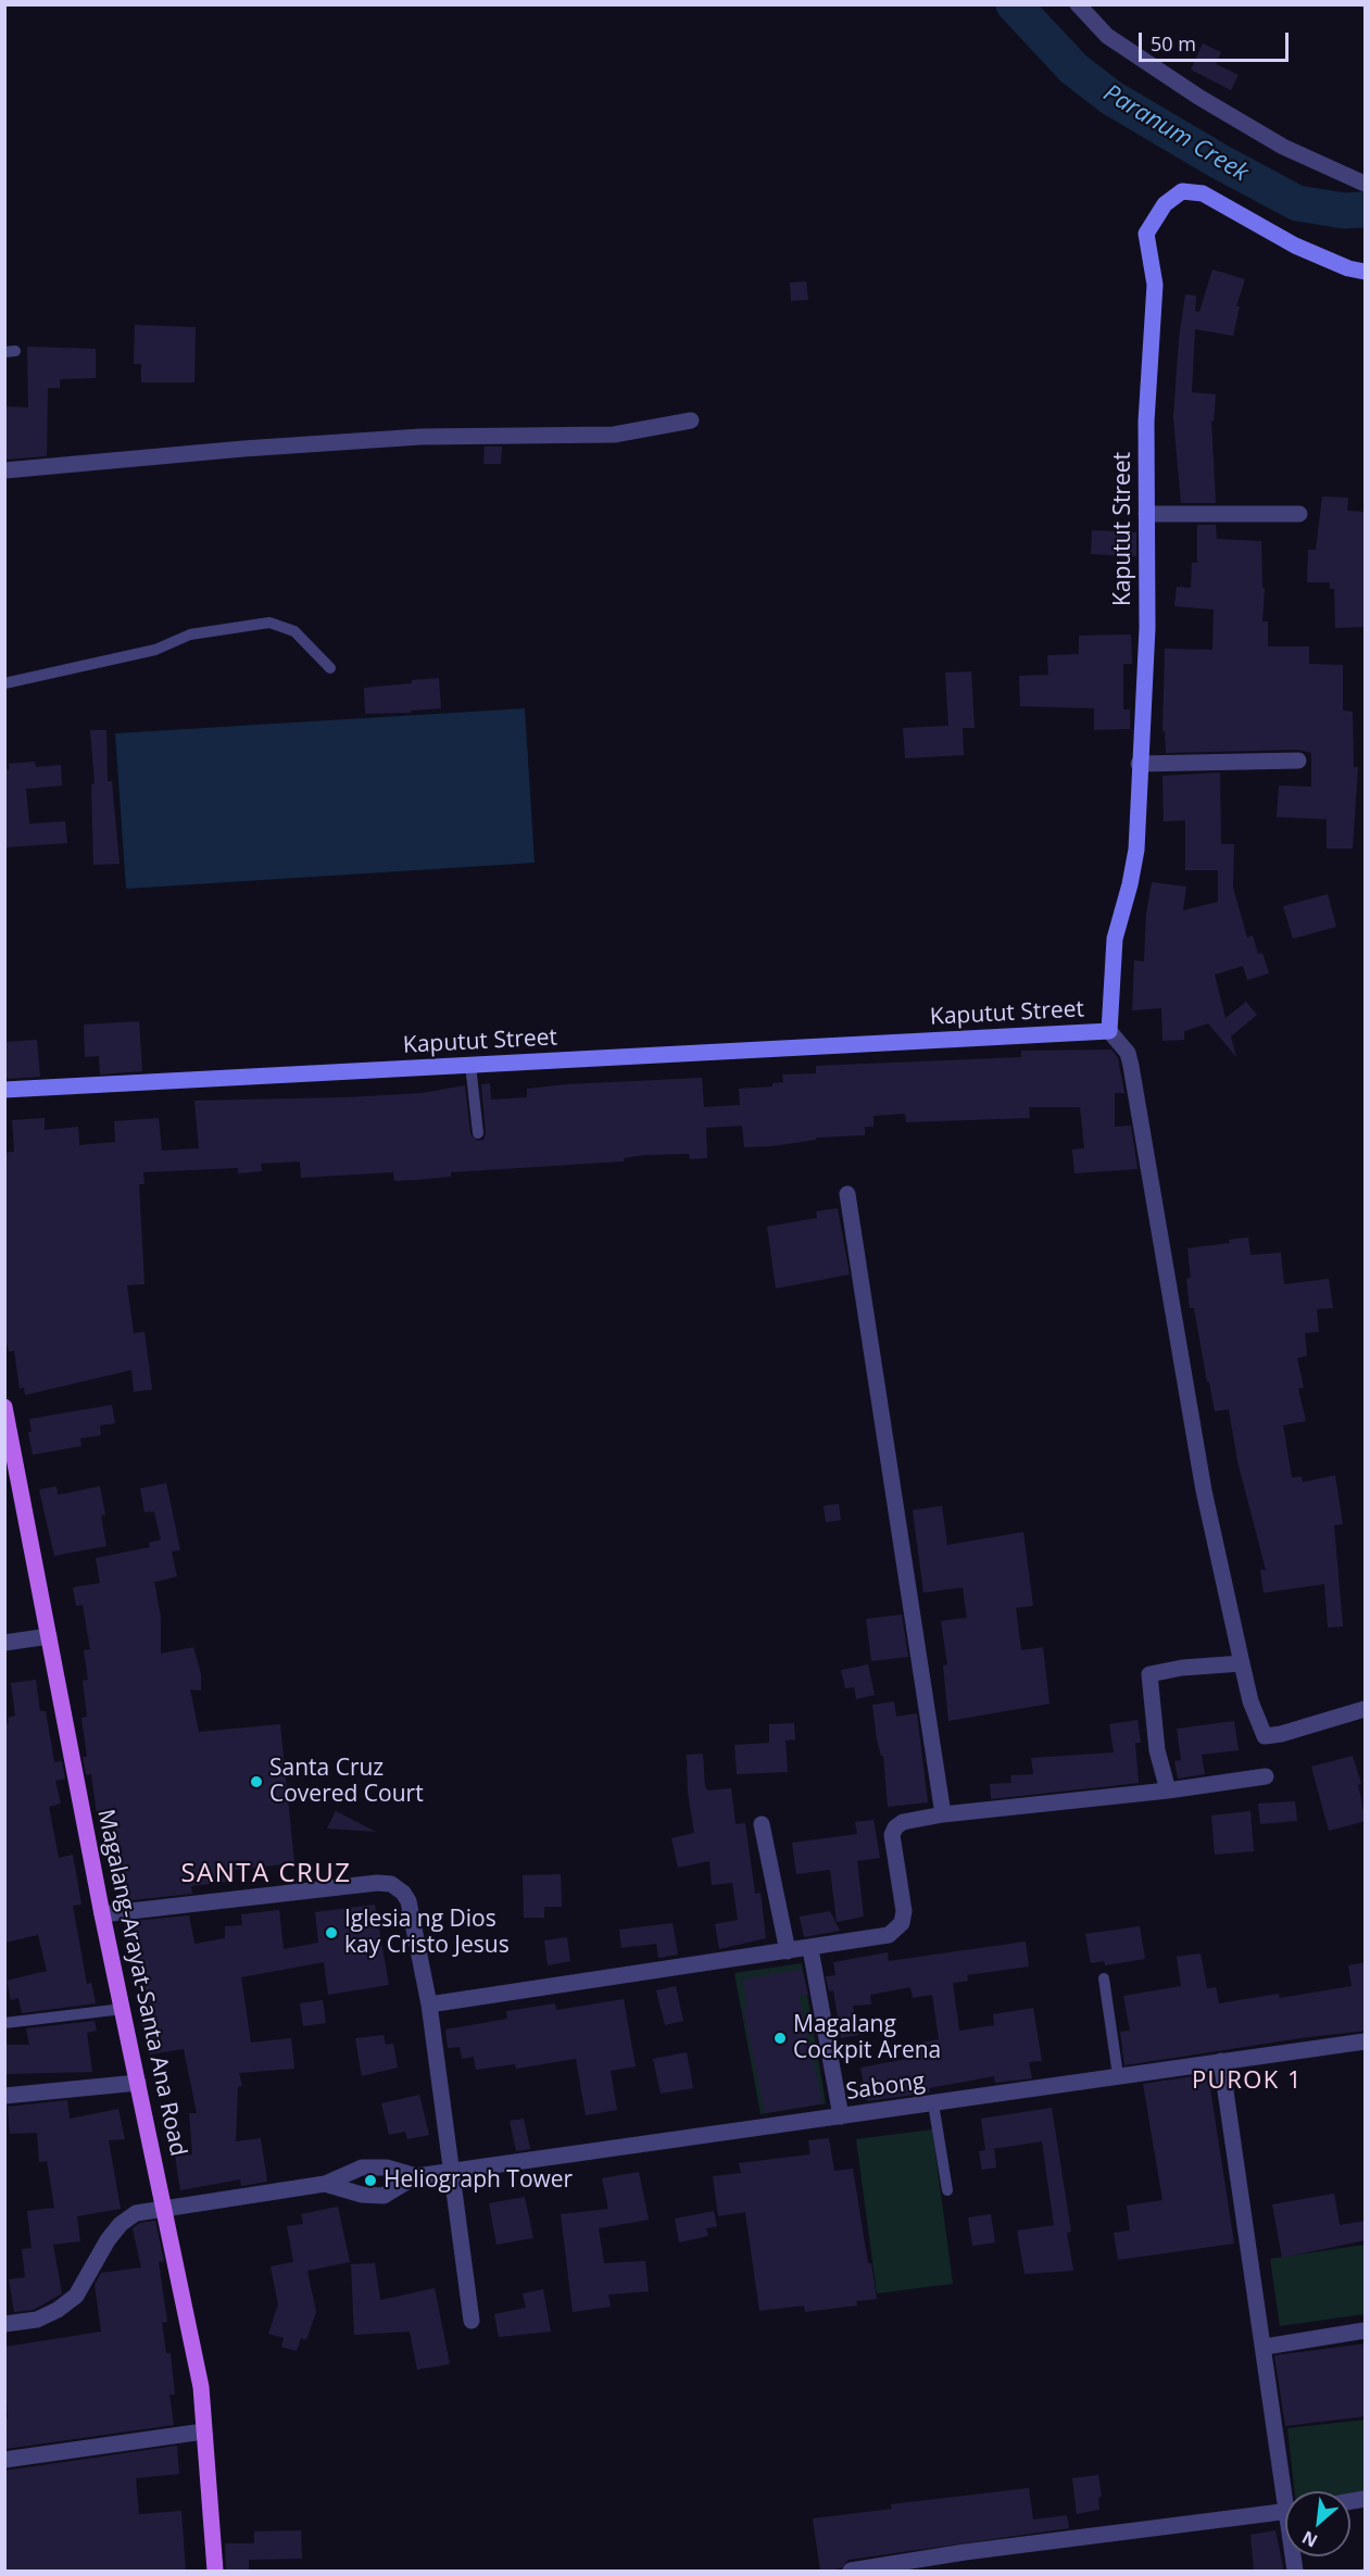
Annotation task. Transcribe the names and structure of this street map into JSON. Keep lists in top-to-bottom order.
{
  "streets": {
    "main road": ["Magalang-Arayat-Santa Ana Road"],
    "street": ["Kaputut Street", "Sabong"]
  },
  "districts": ["SANTA CRUZ", "PUROK 1"],
  "water": ["Paranum Creek"],
  "places": [
    "Santa Cruz Covered Court",
    "Iglesia ng Dios kay Cristo Jesus",
    "Magalang Cockpit Arena",
    "Heliograph Tower"
  ],
  "scale_bar": "50 m",
  "north": "bottom left"
}
